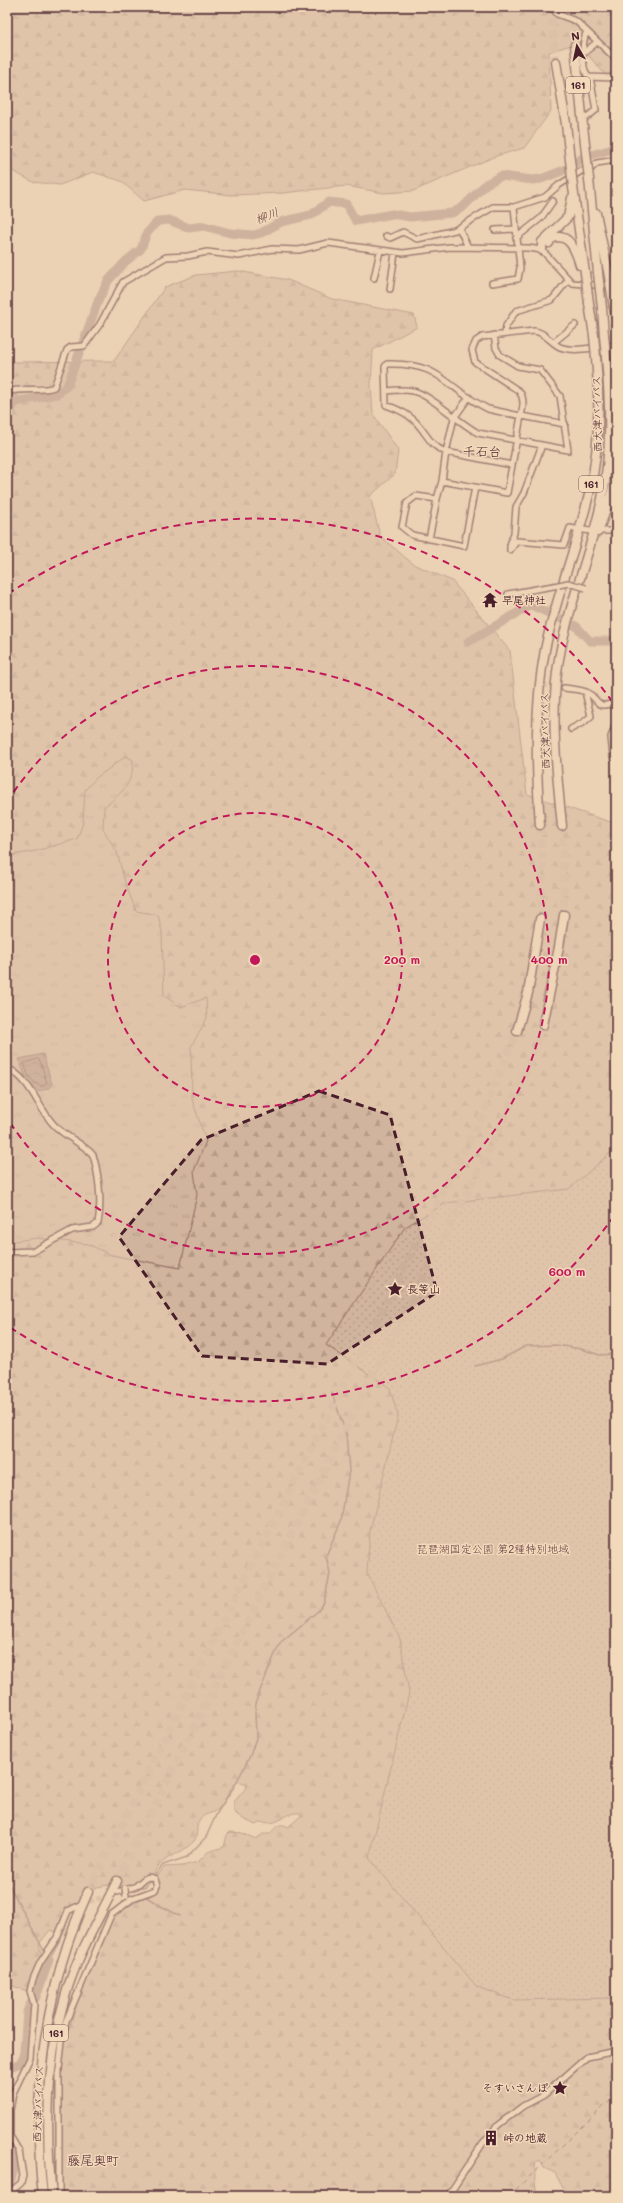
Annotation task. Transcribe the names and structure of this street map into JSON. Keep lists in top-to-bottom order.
{
  "streets": {
    "highway": ["161", "西大津バイパス"]
  },
  "districts": ["千石台", "藤尾奥町"],
  "water": ["柳川"],
  "parks": ["琵琶湖国定公園 第2種特別地域"],
  "places": {
    "temple": ["早尾神社"],
    "place": ["長等山", "そすいさんぽ"],
    "building": ["峠の地蔵"]
  },
  "north": "top",
  "rings": ["200 m", "400 m", "600 m"]
}
